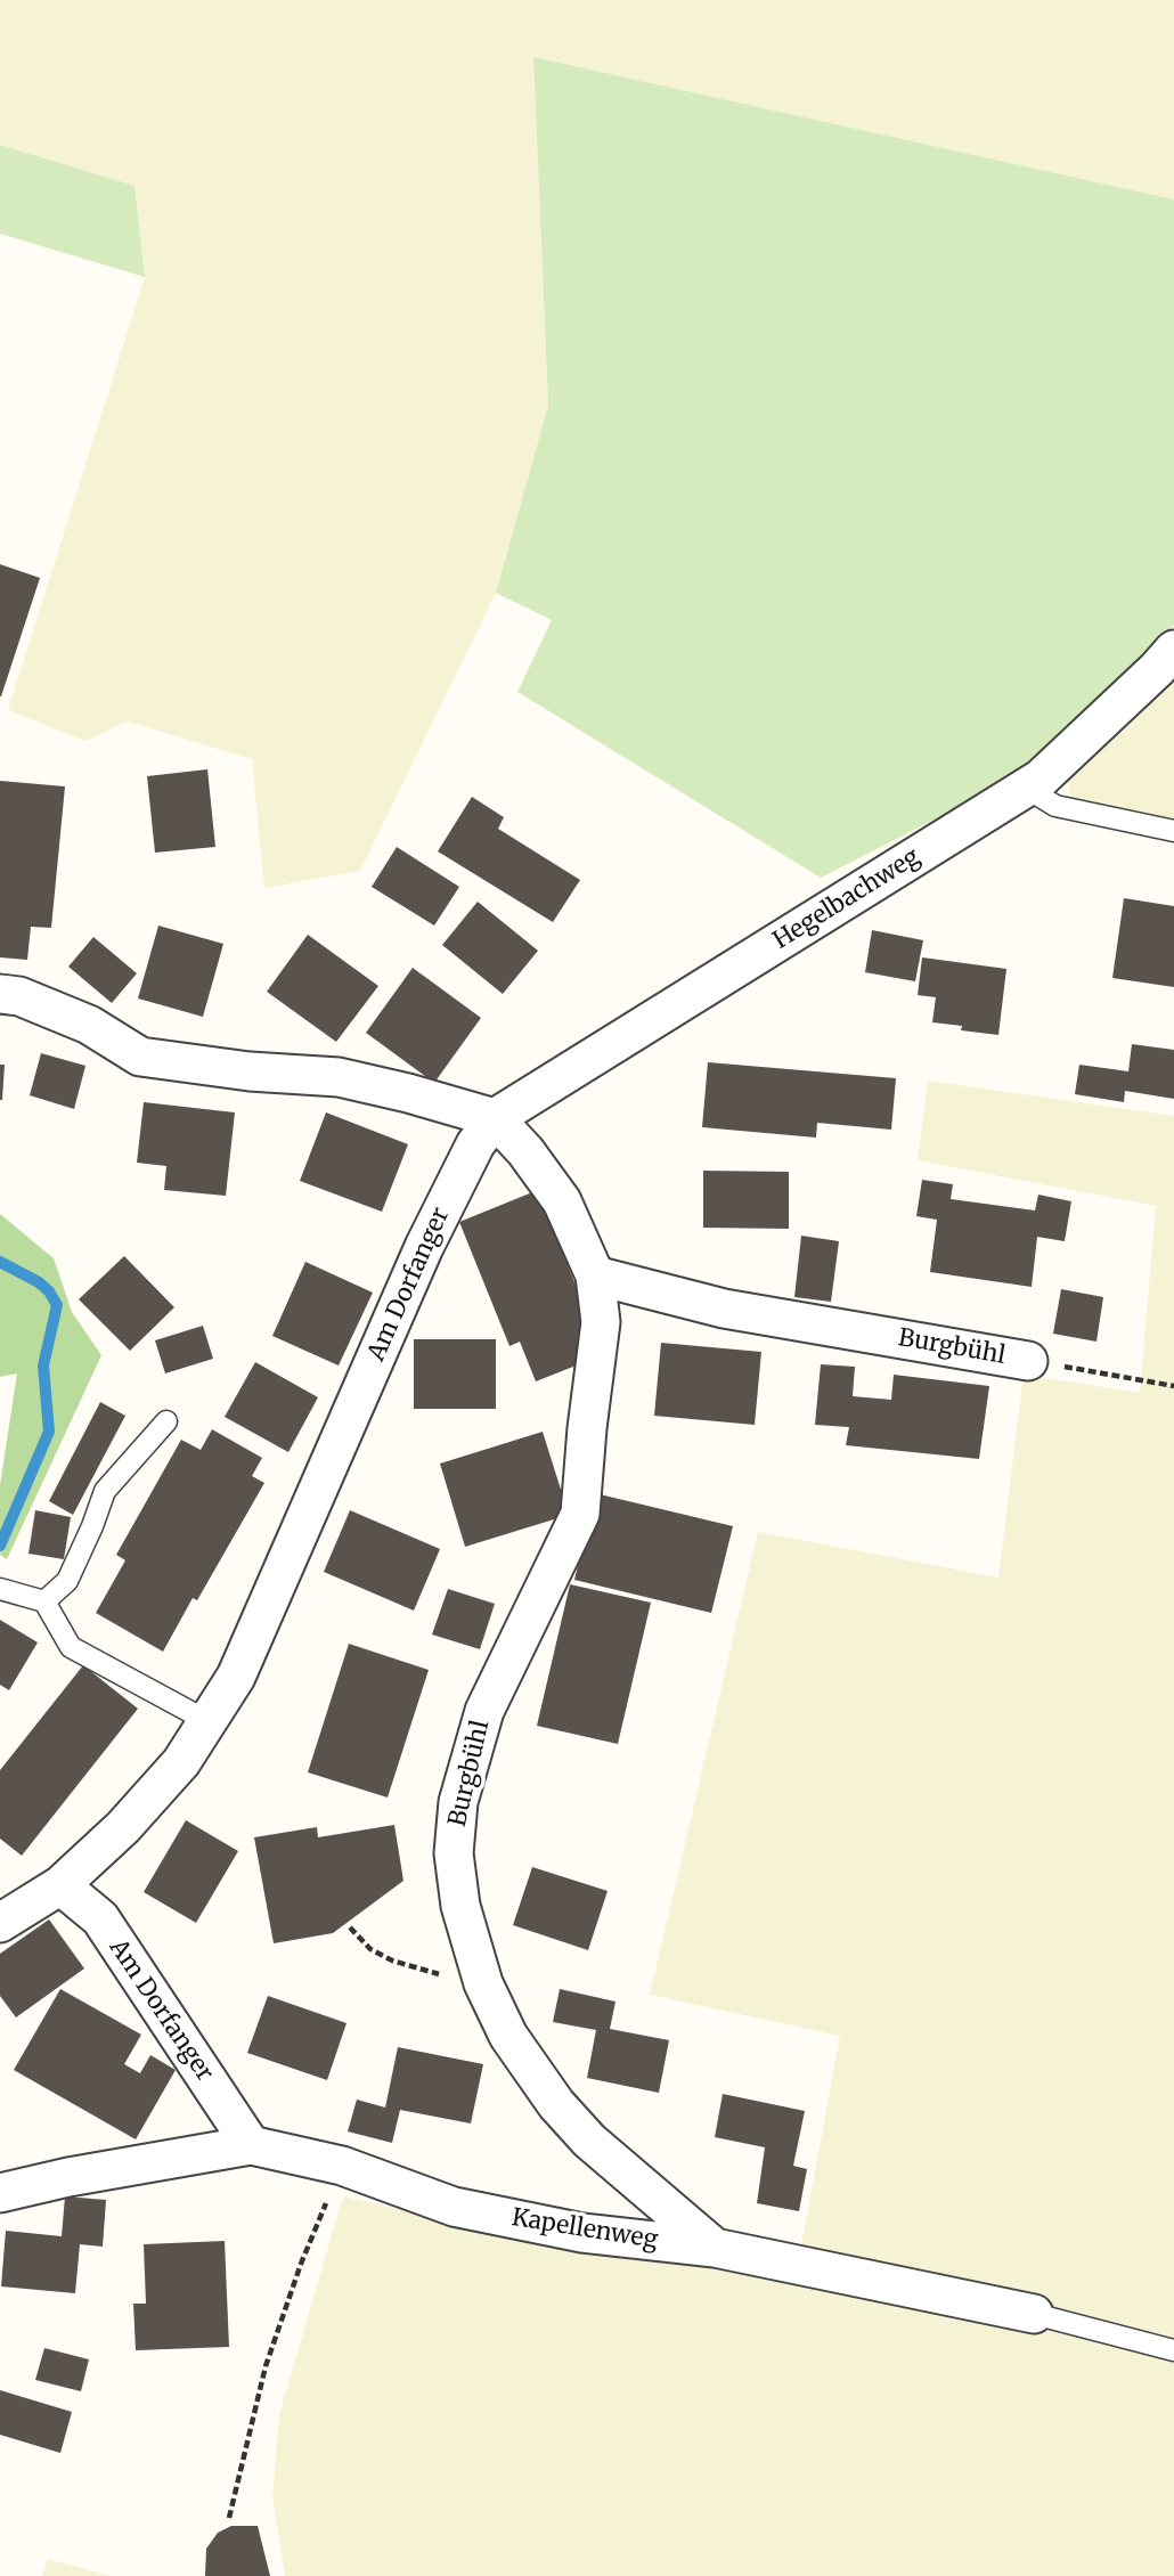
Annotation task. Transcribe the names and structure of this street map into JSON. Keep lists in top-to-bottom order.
{
  "streets": {
    "street": [
      "Hegelbachweg",
      "Am Dorfanger",
      "Burgbühl",
      "Kapellenweg"
    ]
  },
  "crossings": [
    ["Hegelbachweg", "Am Dorfanger"],
    ["Hegelbachweg", "Burgbühl"],
    ["Am Dorfanger", "Burgbühl"],
    ["Am Dorfanger", "Kapellenweg"],
    ["Burgbühl", "Kapellenweg"]
  ]
}
